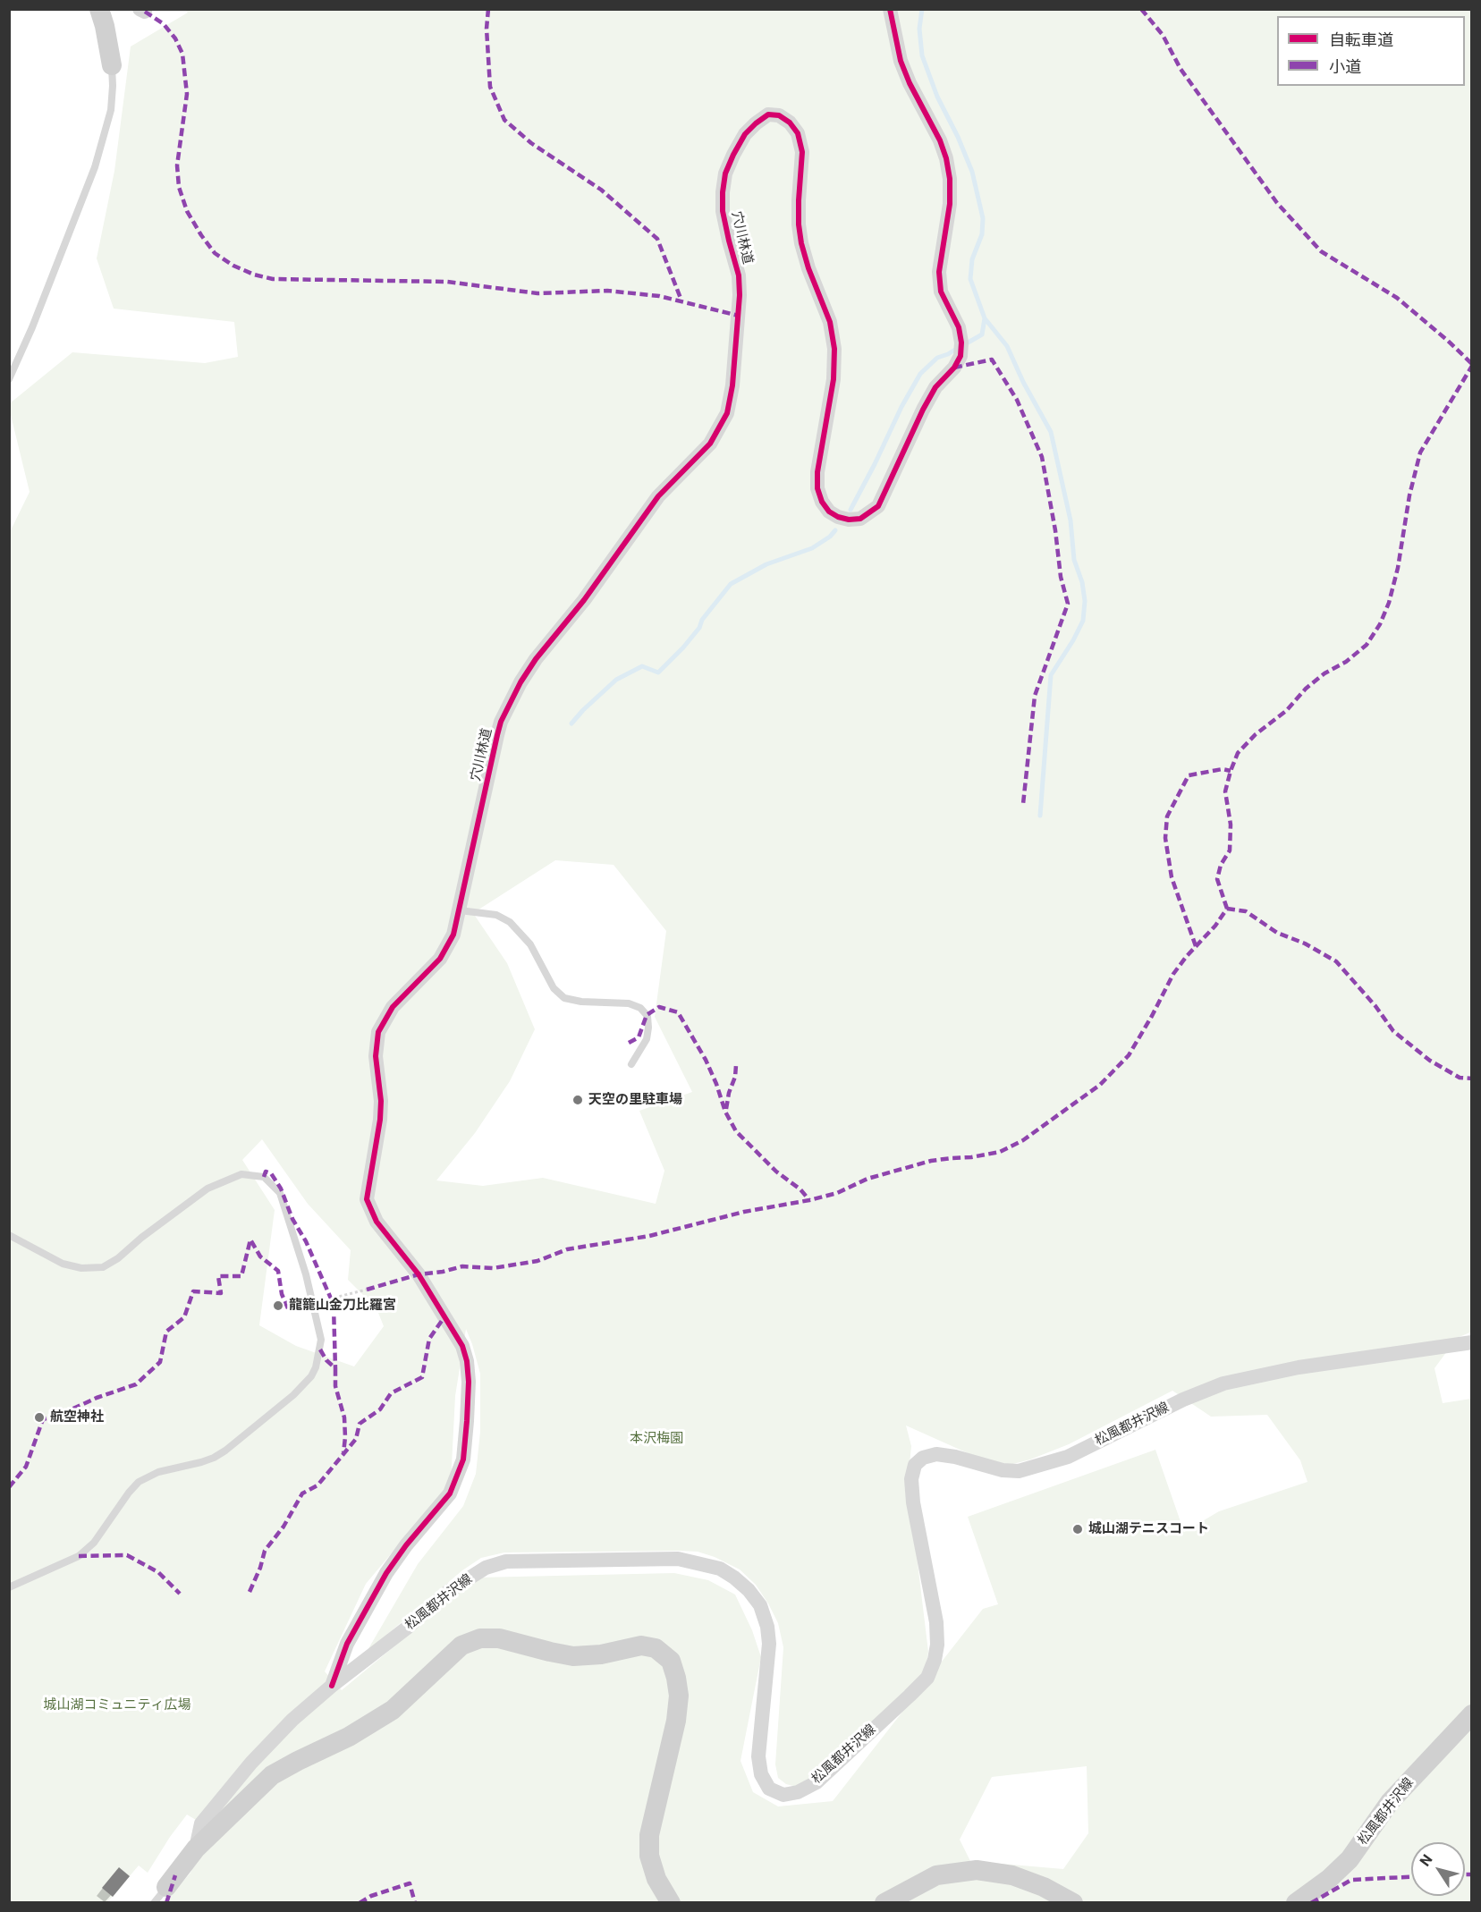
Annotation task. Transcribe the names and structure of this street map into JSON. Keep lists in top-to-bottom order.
{
  "streets": {
    "street": ["穴川林道", "松風都井沢線"]
  },
  "crossings": [
    ["穴川林道", "松風都井沢線"]
  ],
  "parks": ["本沢梅園", "城山湖コミュニティ広場"],
  "places": [
    "天空の里駐車場",
    "龍籠山金刀比羅宮",
    "航空神社",
    "城山湖テニスコート"
  ],
  "legend": ["自転車道", "小道"],
  "north": "top left"
}
